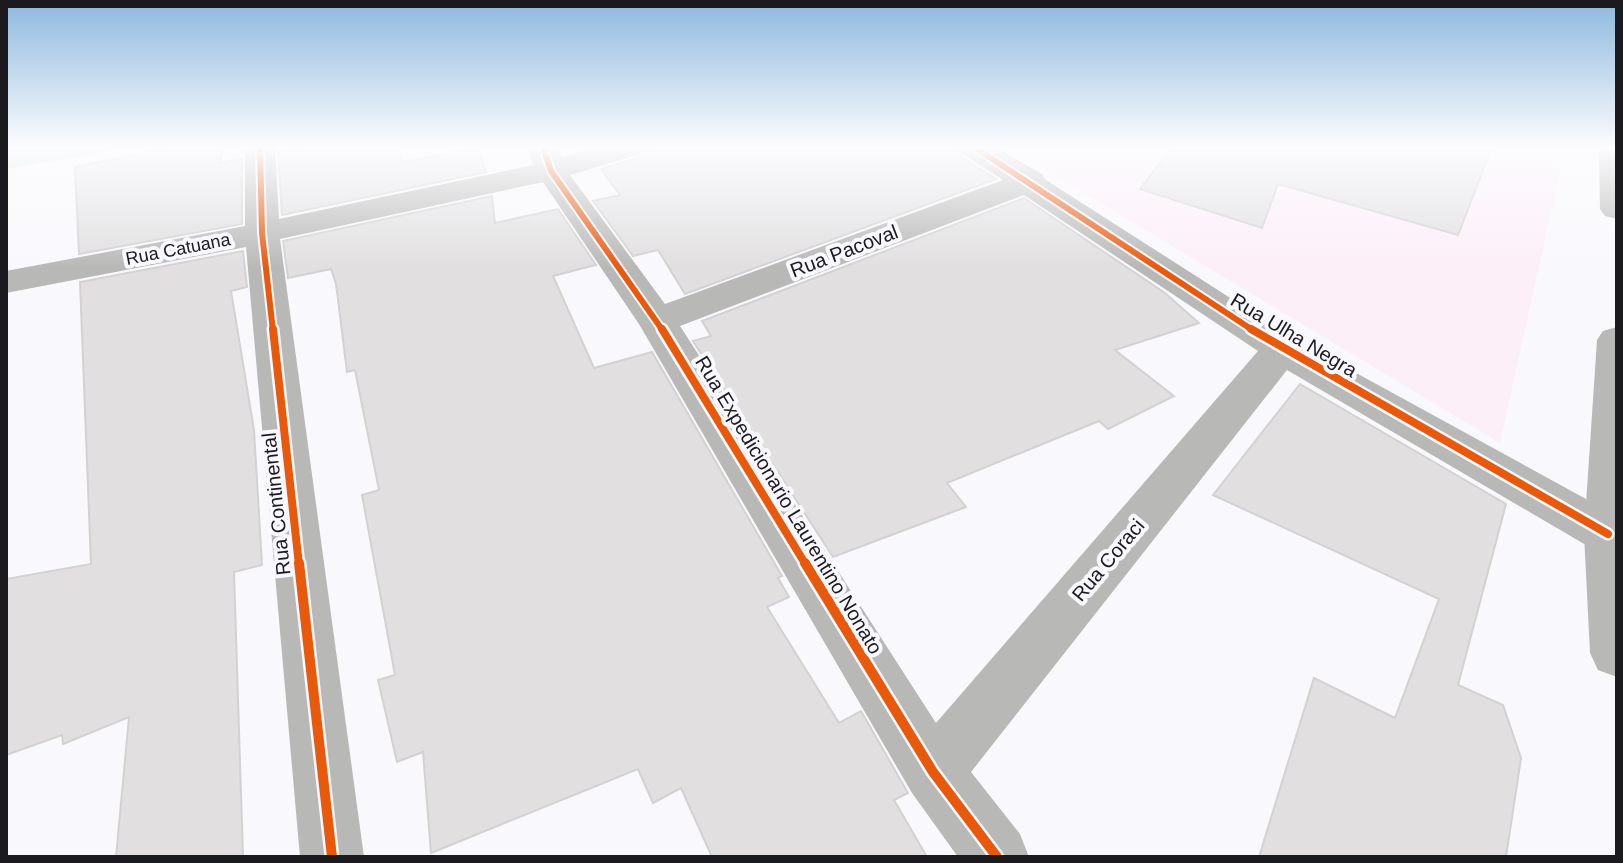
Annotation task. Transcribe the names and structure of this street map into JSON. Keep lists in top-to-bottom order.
{
  "streets": {
    "street": [
      "Rua Catuana",
      "Rua Pacoval",
      "Rua Ulha Negra",
      "Rua Continental",
      "Rua Expedicionario Laurentino Nonato",
      "Rua Coraci"
    ]
  },
  "crossings": [
    ["Rua Catuana", "Rua Continental"],
    ["Rua Pacoval", "Rua Expedicionario Laurentino Nonato"],
    ["Rua Ulha Negra", "Rua Coraci"],
    ["Rua Expedicionario Laurentino Nonato", "Rua Coraci"]
  ]
}
